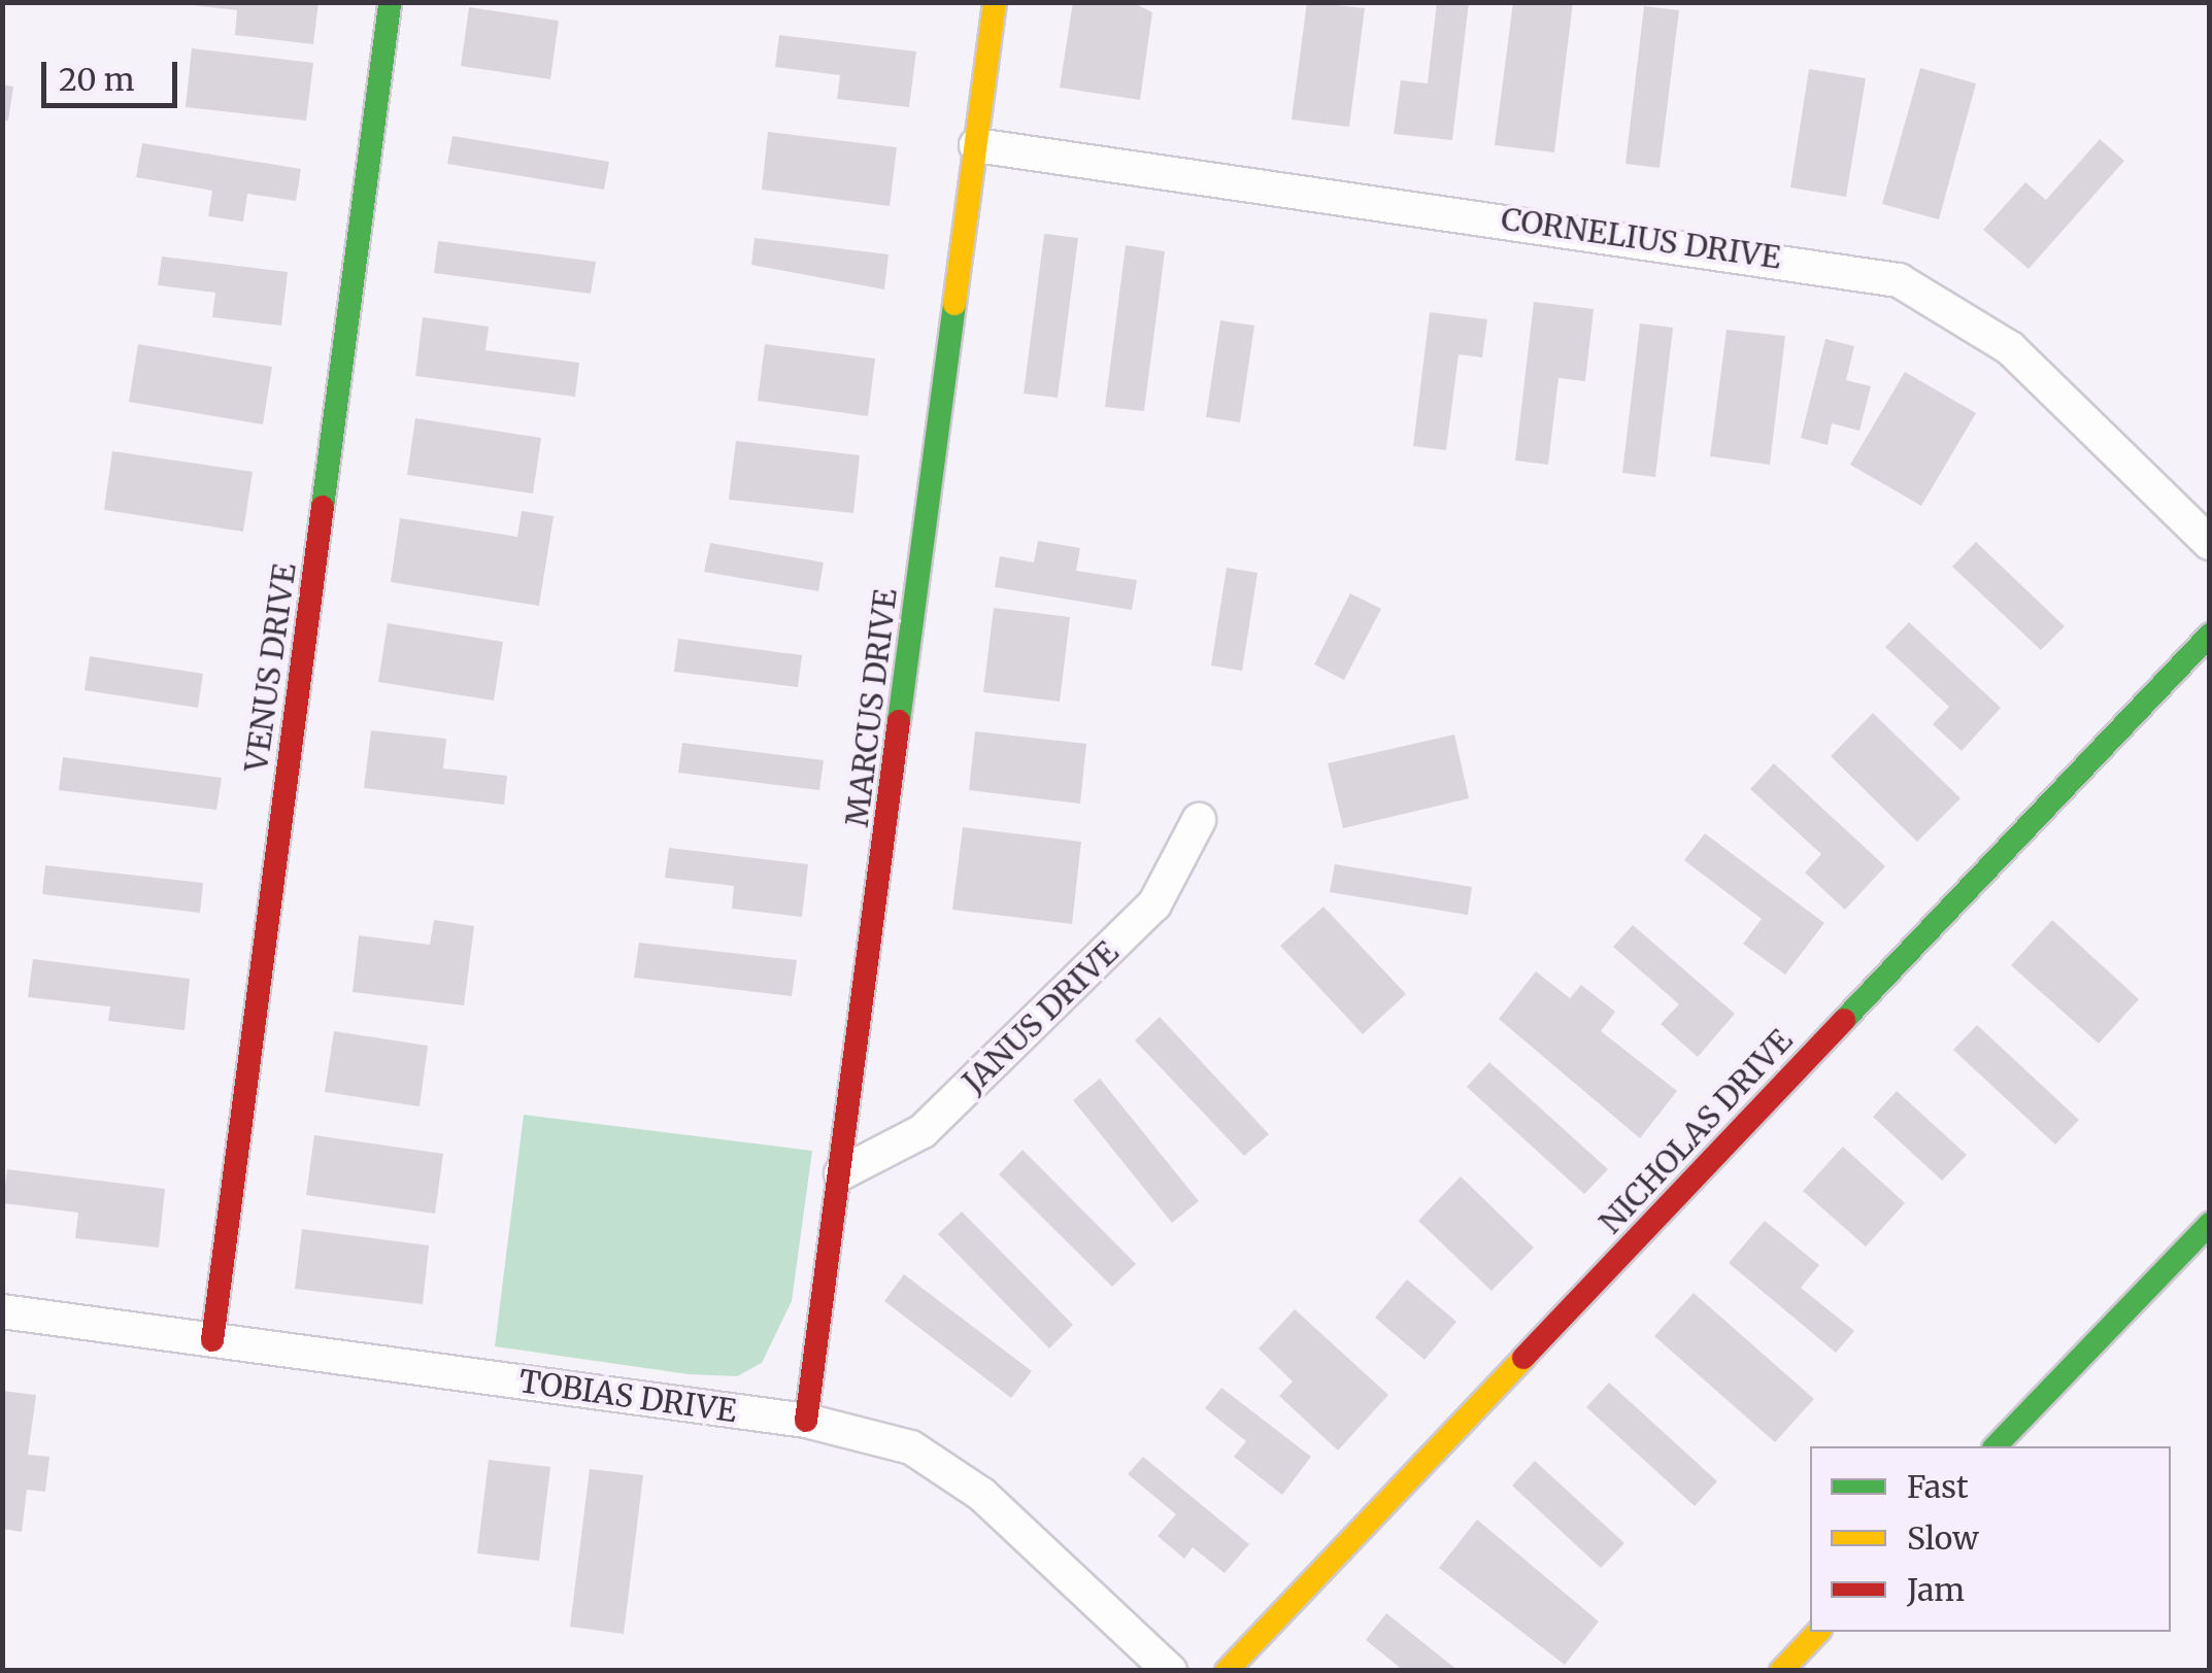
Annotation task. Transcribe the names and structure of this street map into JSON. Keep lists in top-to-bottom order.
{
  "streets": {
    "street": [
      "CORNELIUS DRIVE",
      "VENUS DRIVE",
      "MARCUS DRIVE",
      "JANUS DRIVE",
      "NICHOLAS DRIVE",
      "TOBIAS DRIVE"
    ]
  },
  "crossings": [
    ["CORNELIUS DRIVE", "MARCUS DRIVE"],
    ["VENUS DRIVE", "TOBIAS DRIVE"],
    ["MARCUS DRIVE", "JANUS DRIVE"],
    ["MARCUS DRIVE", "TOBIAS DRIVE"]
  ],
  "legend": ["Fast", "Slow", "Jam"],
  "scale_bar": "20 m"
}
